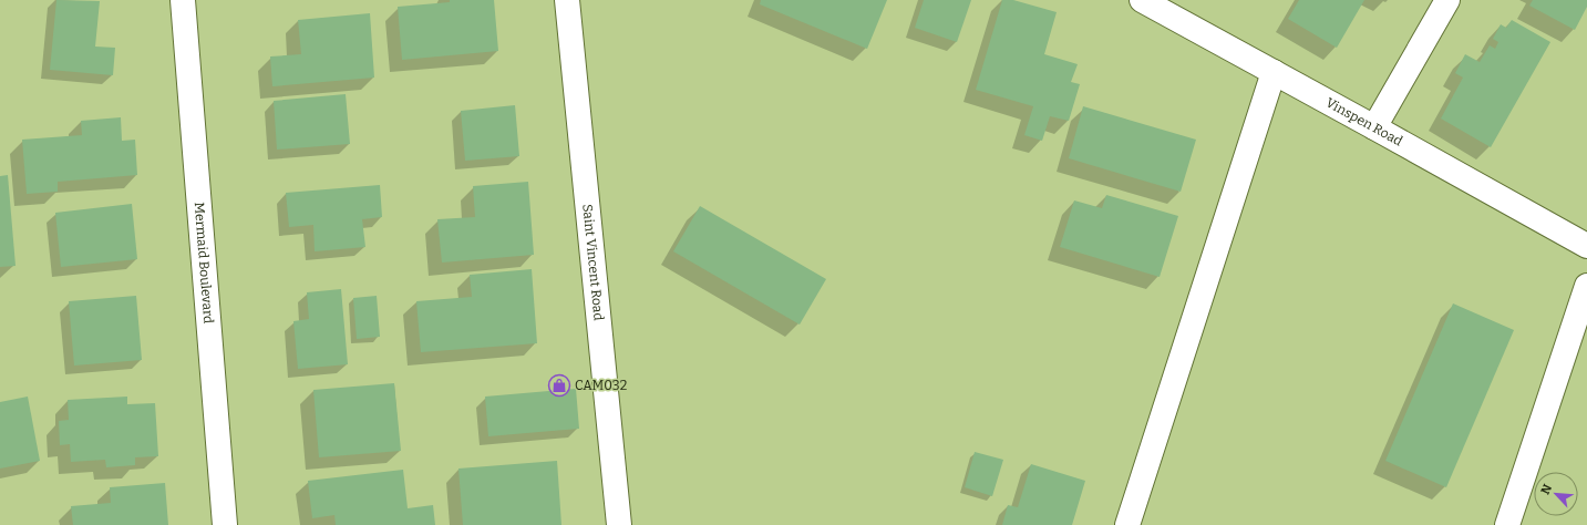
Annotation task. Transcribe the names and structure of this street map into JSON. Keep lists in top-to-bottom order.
{
  "streets": {
    "street": ["Vinspen Road", "Mermaid Boulevard", "Saint Vincent Road"]
  },
  "places": {
    "shop": ["CAM032"]
  },
  "north": "top left"
}
